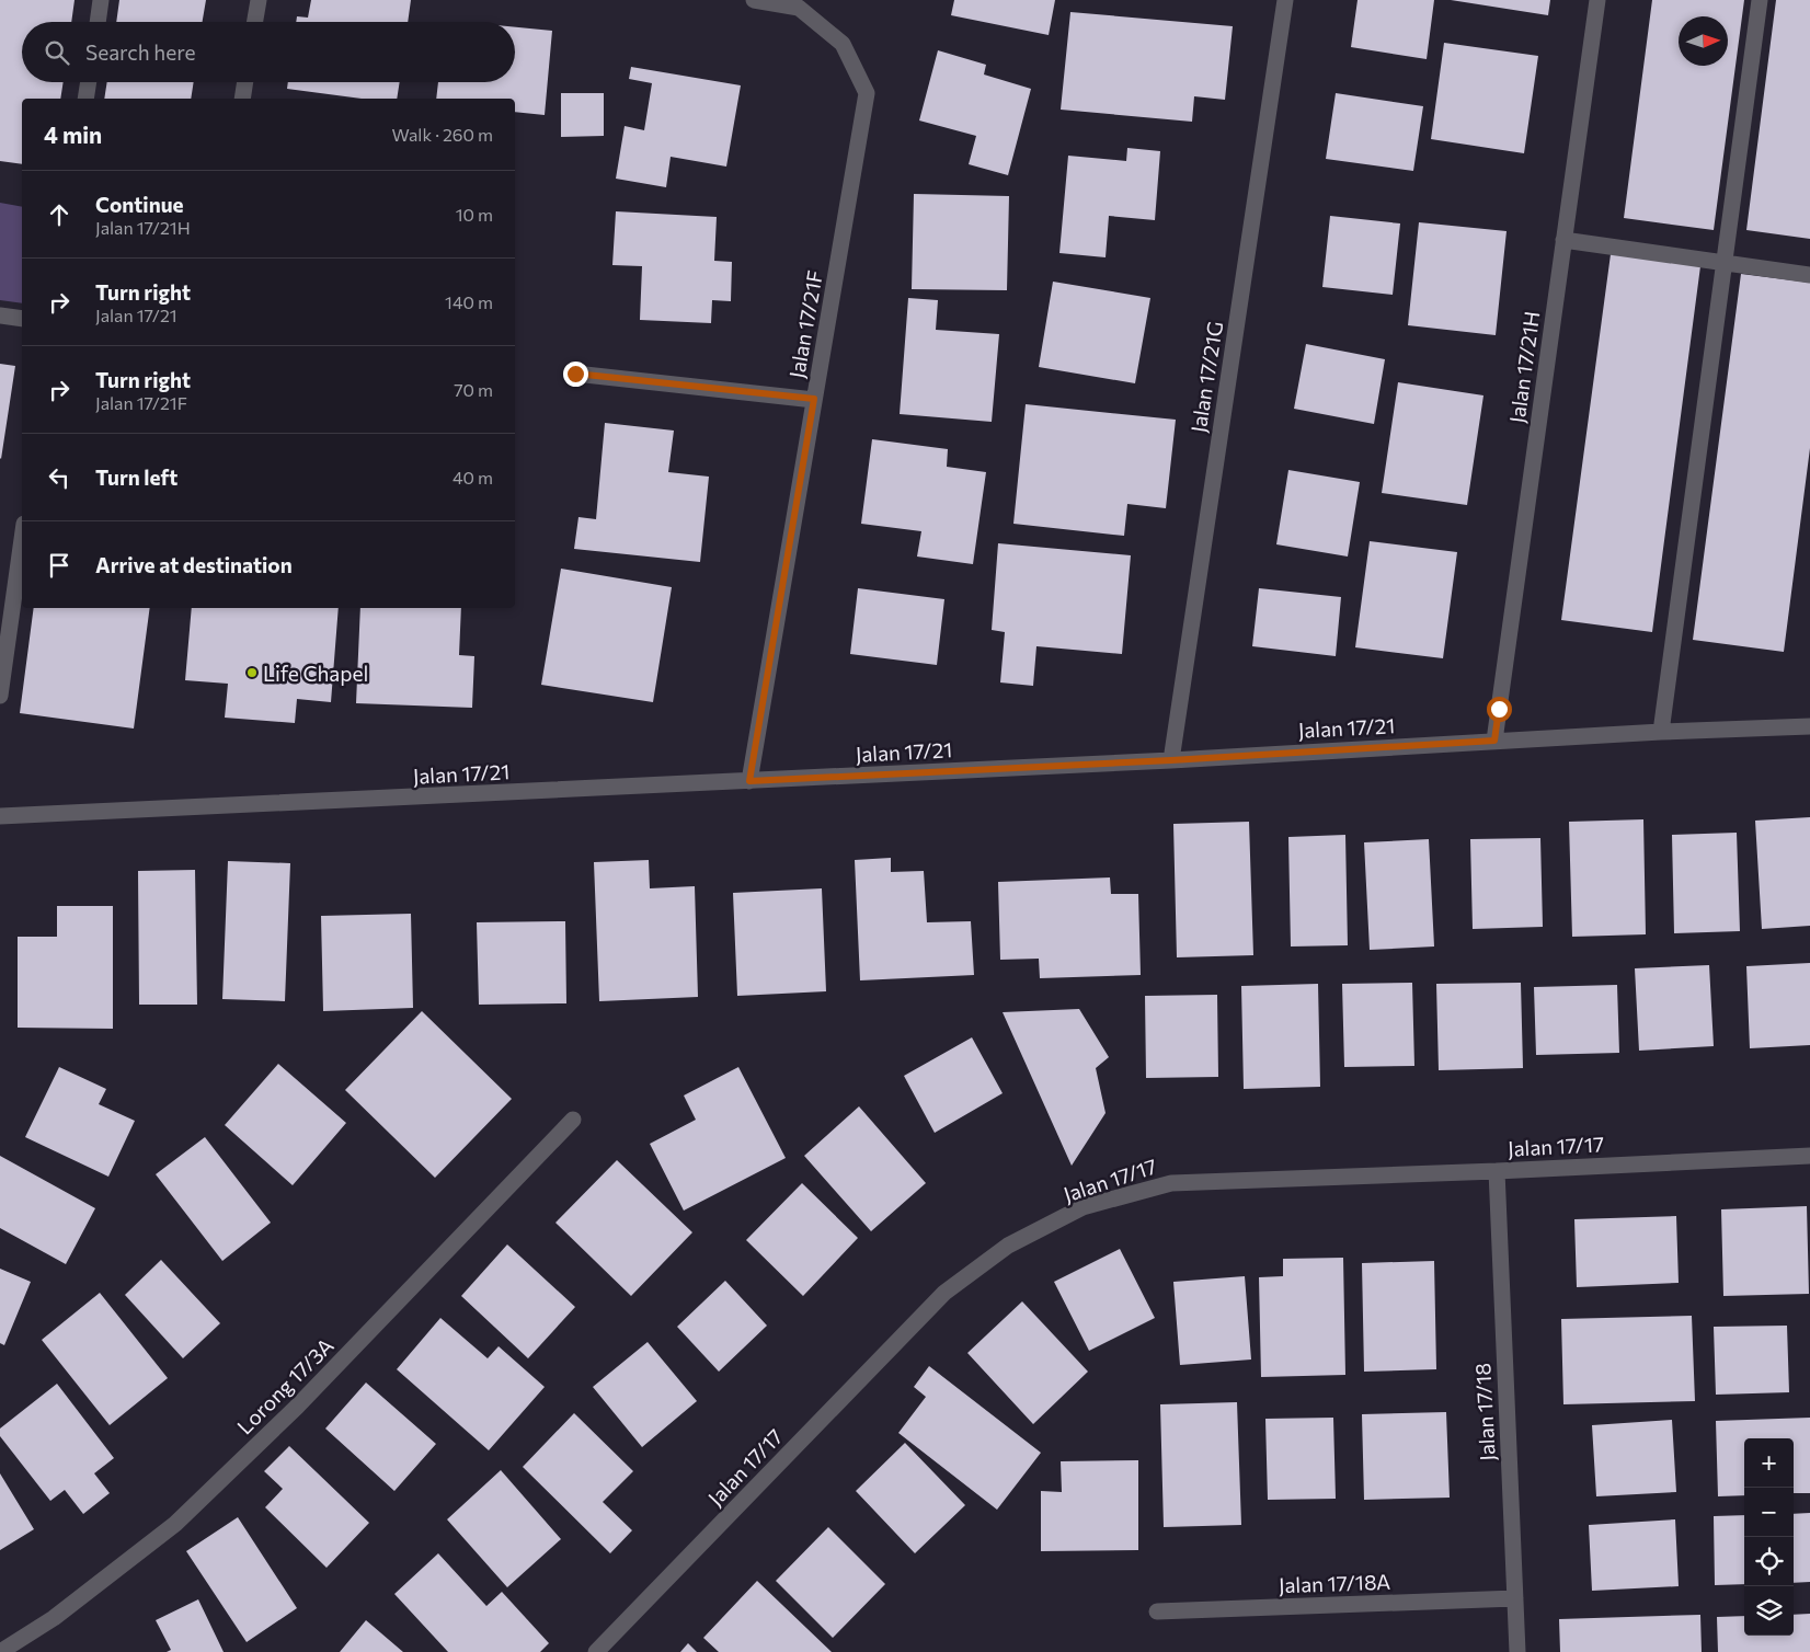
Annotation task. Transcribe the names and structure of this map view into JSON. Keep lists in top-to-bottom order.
{
  "streets": {
    "street": [
      "Jalan 17/21F",
      "Jalan 17/21H",
      "Jalan 17/21G",
      "Jalan 17/21",
      "Jalan 17/17",
      "Lorong 17/3A",
      "Jalan 17/18",
      "Jalan 17/18A"
    ]
  },
  "crossings": [
    ["Jalan 17/21F", "Jalan 17/21"],
    ["Jalan 17/21H", "Jalan 17/21"],
    ["Jalan 17/21G", "Jalan 17/21"],
    ["Jalan 17/17", "Jalan 17/18"],
    ["Jalan 17/18", "Jalan 17/18A"]
  ],
  "places": ["Life Chapel"],
  "north": "right",
  "page": {
    "search": "Search here",
    "heading": ["4 min", "Walk · 260 m"],
    "list": [
      ["Continue", "Jalan 17/21H", "10 m"],
      ["Turn right", "Jalan 17/21", "140 m"],
      ["Turn right", "Jalan 17/21F", "70 m"],
      ["Turn left", "40 m"],
      "Arrive at destination"
    ],
    "map_buttons": ["+", "−"]
  }
}
